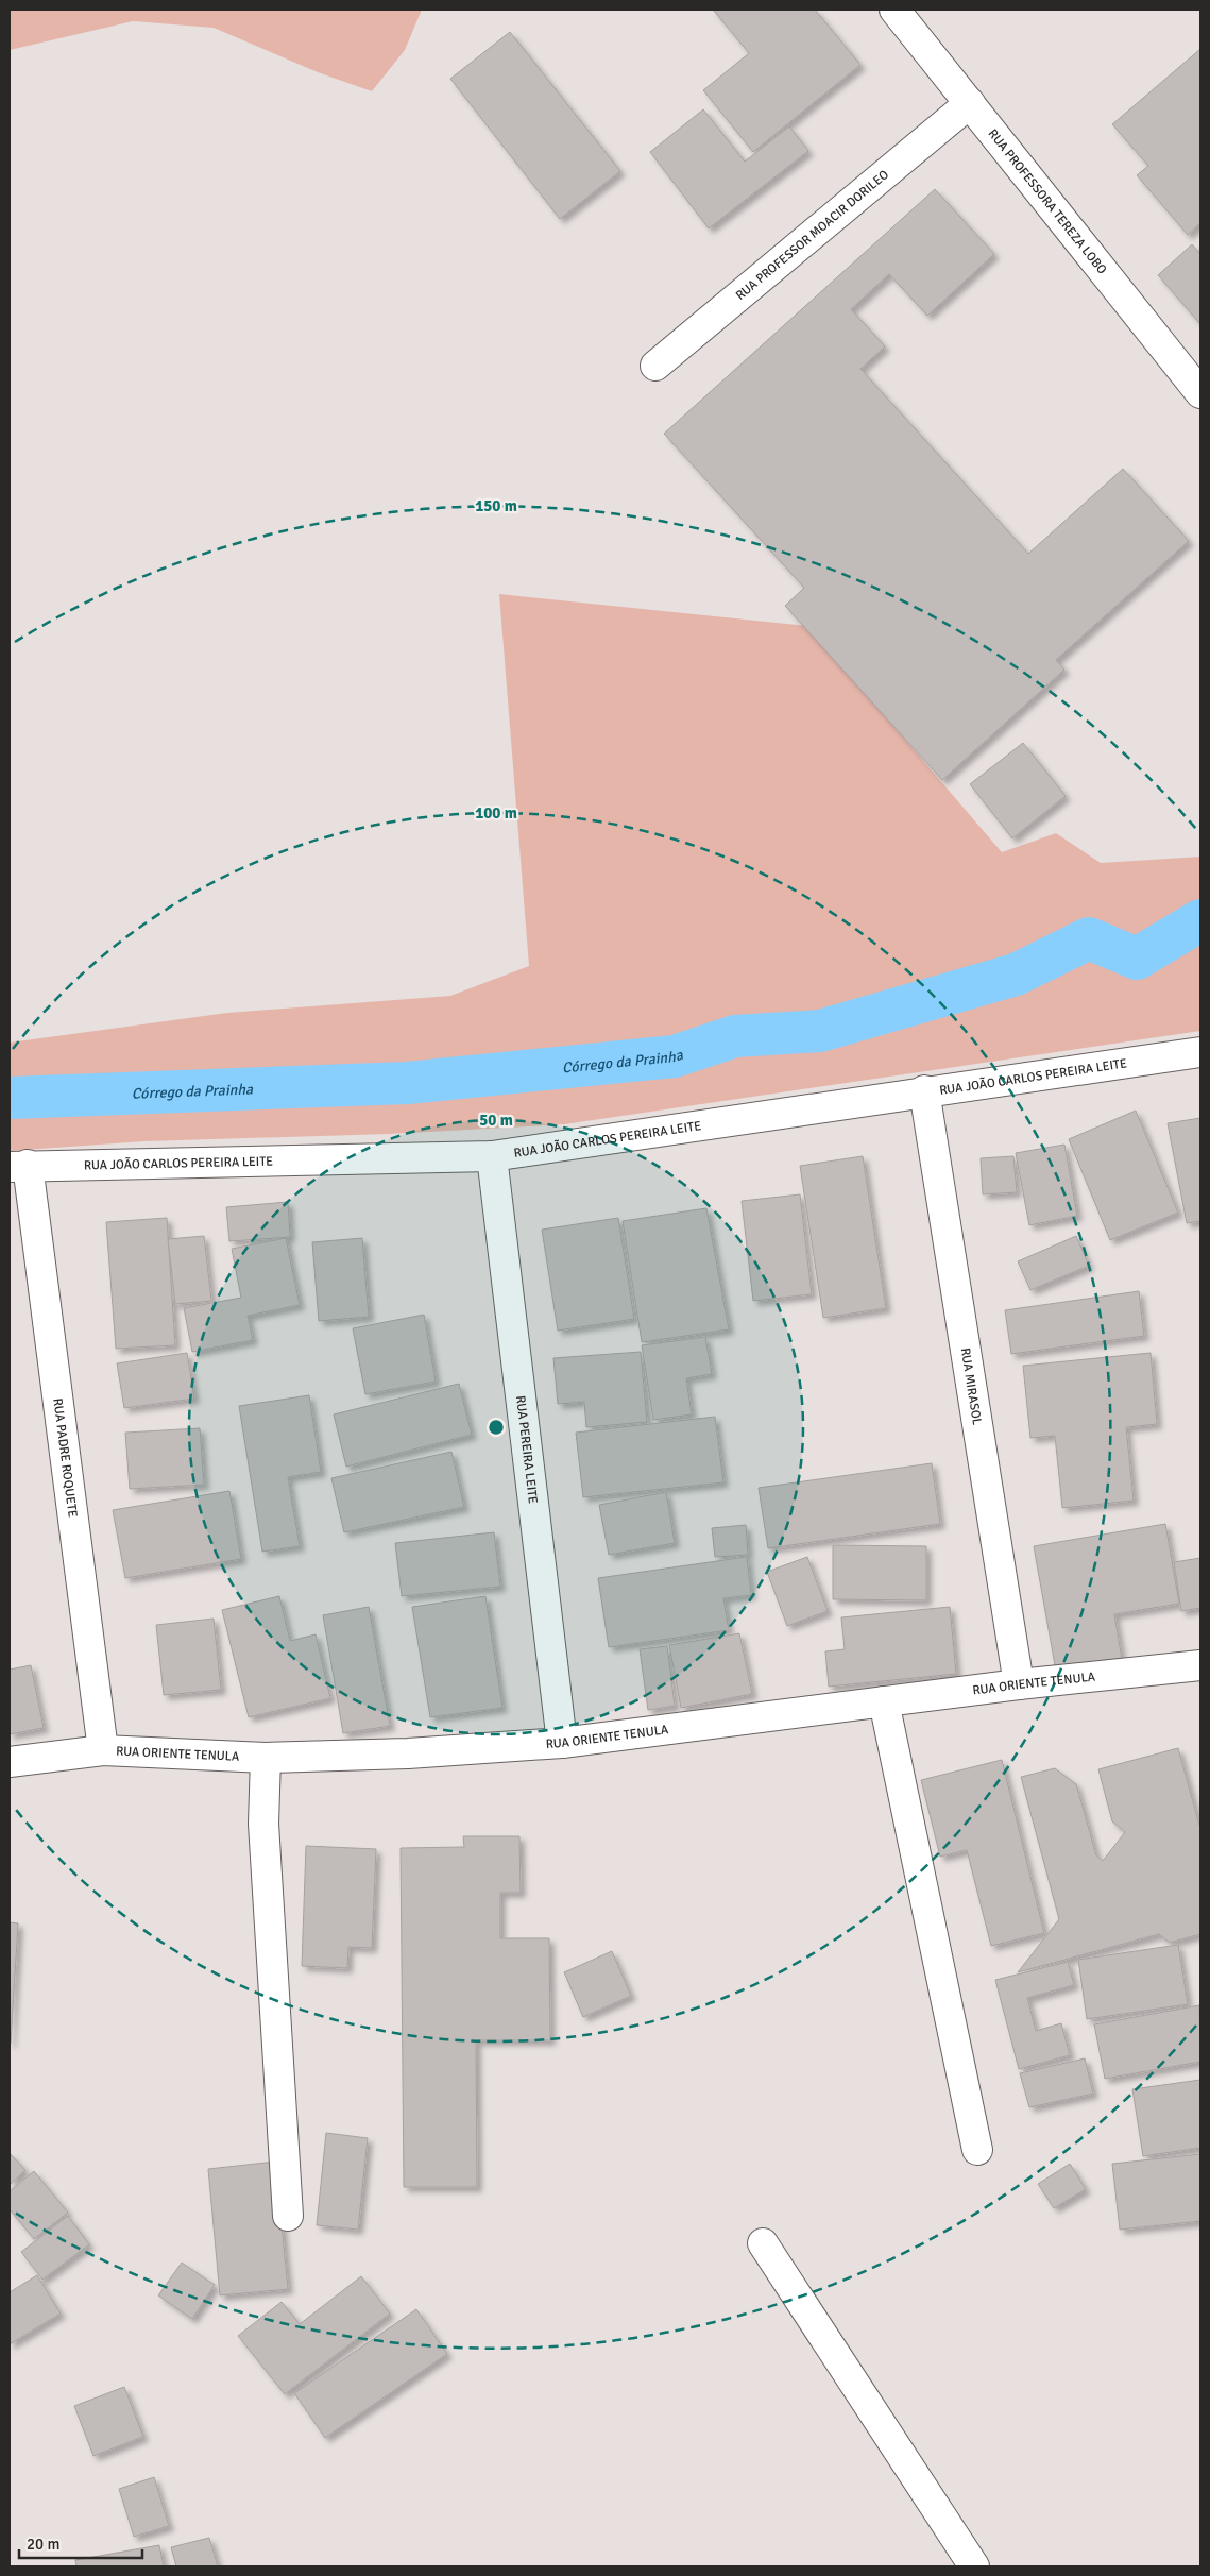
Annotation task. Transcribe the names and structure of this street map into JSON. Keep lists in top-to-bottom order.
{
  "streets": {
    "street": [
      "RUA PROFESSORA TEREZA LOBO",
      "RUA PROFESSOR MOACIR DORILEO",
      "RUA JOÃO CARLOS PEREIRA LEITE",
      "RUA MIRASOL",
      "RUA PEREIRA LEITE",
      "RUA PADRE ROQUETE",
      "RUA ORIENTE TENULA"
    ]
  },
  "crossings": [
    ["RUA PROFESSORA TEREZA LOBO", "RUA PROFESSOR MOACIR DORILEO"],
    ["RUA JOÃO CARLOS PEREIRA LEITE", "RUA MIRASOL"],
    ["RUA JOÃO CARLOS PEREIRA LEITE", "RUA PEREIRA LEITE"],
    ["RUA JOÃO CARLOS PEREIRA LEITE", "RUA PADRE ROQUETE"],
    ["RUA MIRASOL", "RUA ORIENTE TENULA"],
    ["RUA PEREIRA LEITE", "RUA ORIENTE TENULA"],
    ["RUA PADRE ROQUETE", "RUA ORIENTE TENULA"]
  ],
  "water": ["Córrego da Prainha"],
  "scale_bar": "20 m",
  "rings": ["150 m", "100 m", "50 m"]
}
